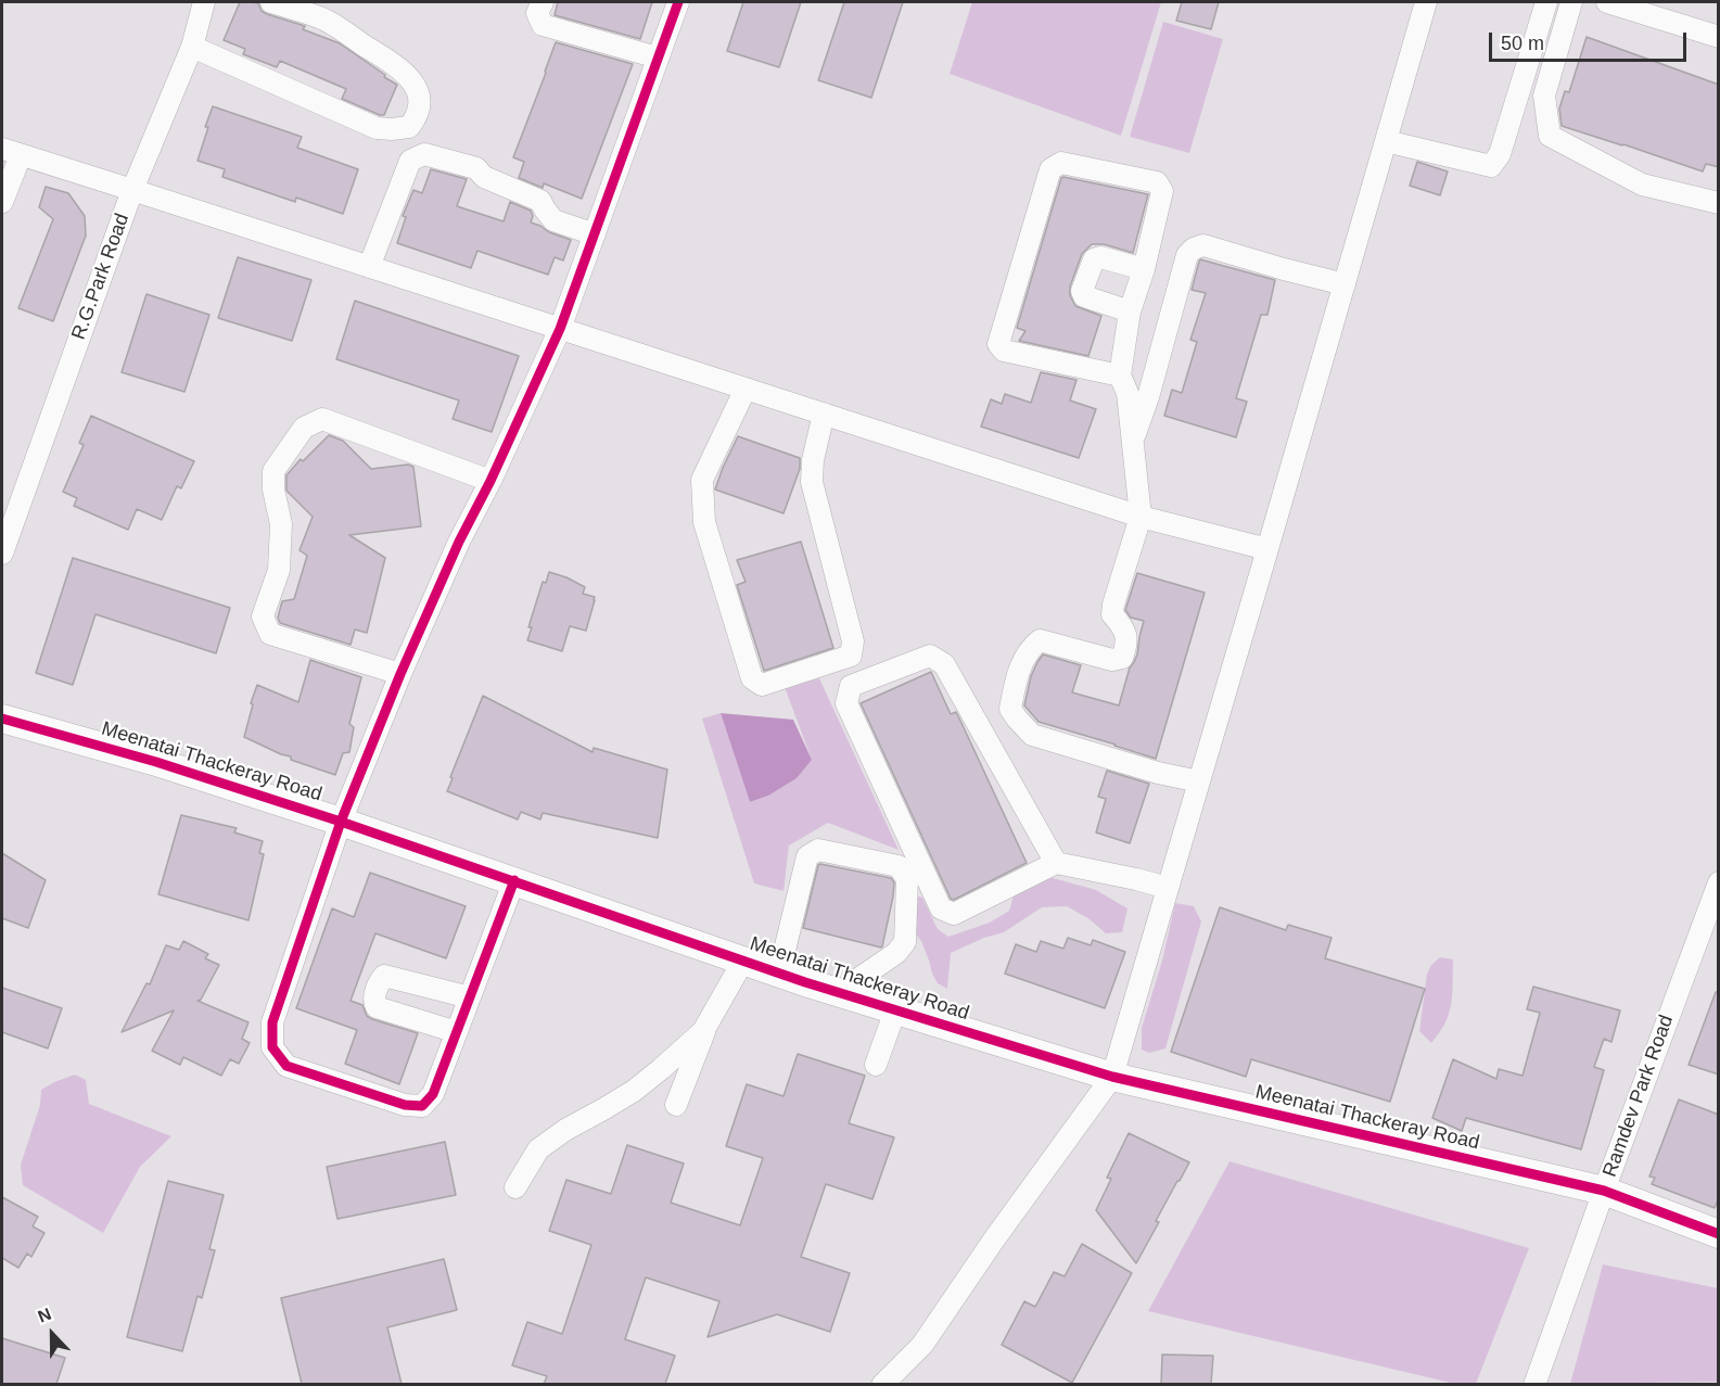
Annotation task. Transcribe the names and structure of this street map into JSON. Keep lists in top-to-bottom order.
{
  "streets": {
    "street": ["R.G.Park Road", "Meenatai Thackeray Road", "Ramdev Park Road"]
  },
  "crossings": [
    ["Meenatai Thackeray Road", "Ramdev Park Road"]
  ],
  "scale_bar": "50 m",
  "north": "top"
}
